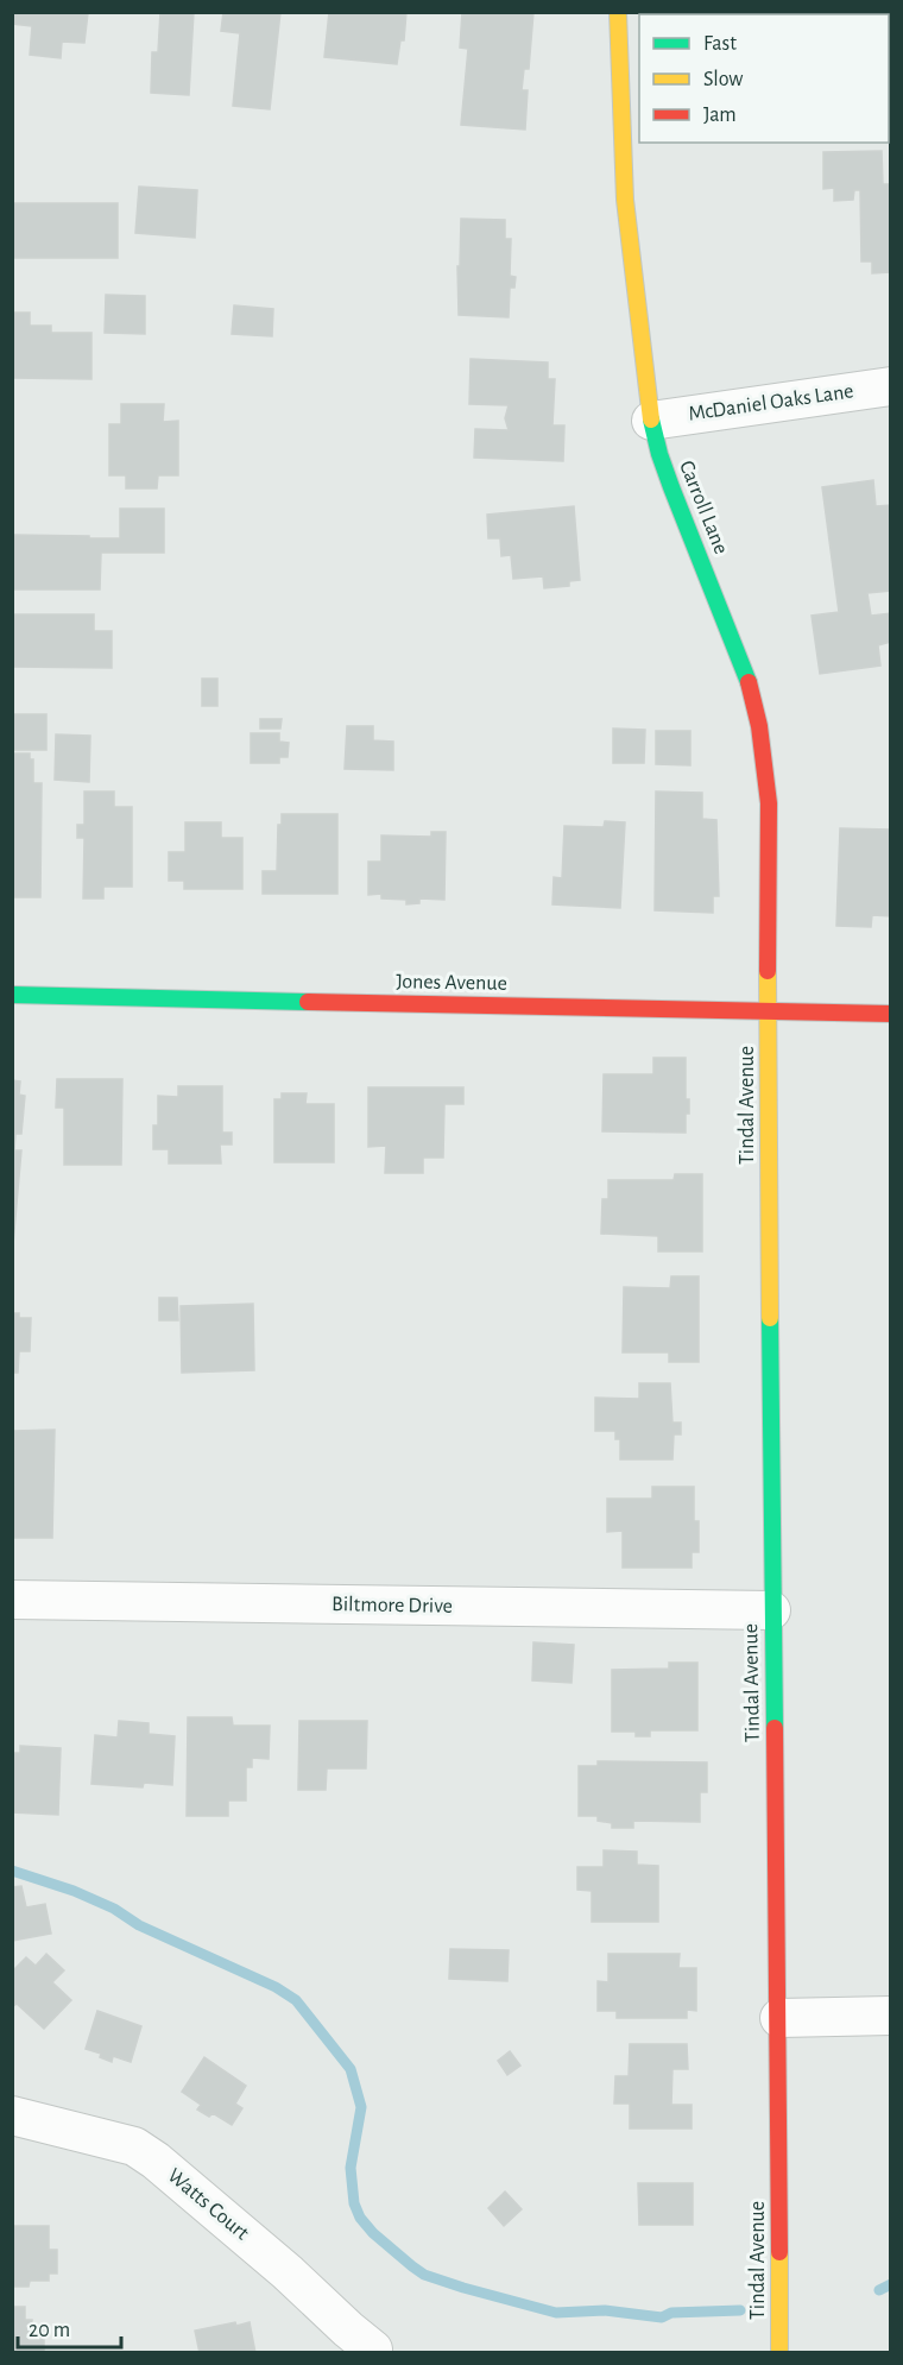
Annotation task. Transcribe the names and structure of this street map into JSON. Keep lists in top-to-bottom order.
{
  "streets": {
    "street": [
      "McDaniel Oaks Lane",
      "Carroll Lane",
      "Jones Avenue",
      "Tindal Avenue",
      "Biltmore Drive",
      "Watts Court"
    ]
  },
  "crossings": [
    ["McDaniel Oaks Lane", "Carroll Lane"],
    ["Carroll Lane", "Jones Avenue"],
    ["Carroll Lane", "Tindal Avenue"],
    ["Jones Avenue", "Tindal Avenue"],
    ["Tindal Avenue", "Biltmore Drive"]
  ],
  "legend": ["Fast", "Slow", "Jam"],
  "scale_bar": "20 m"
}
